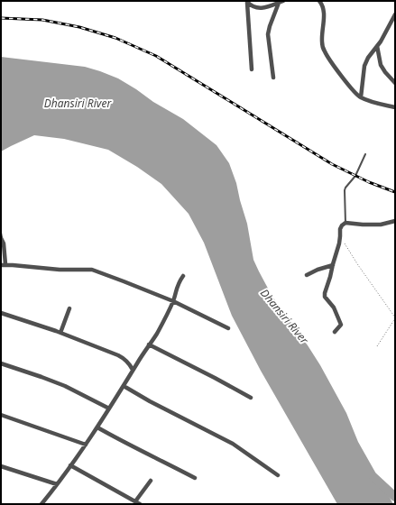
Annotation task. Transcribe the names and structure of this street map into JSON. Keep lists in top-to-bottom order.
{
  "water": ["Dhansiri River"]
}
